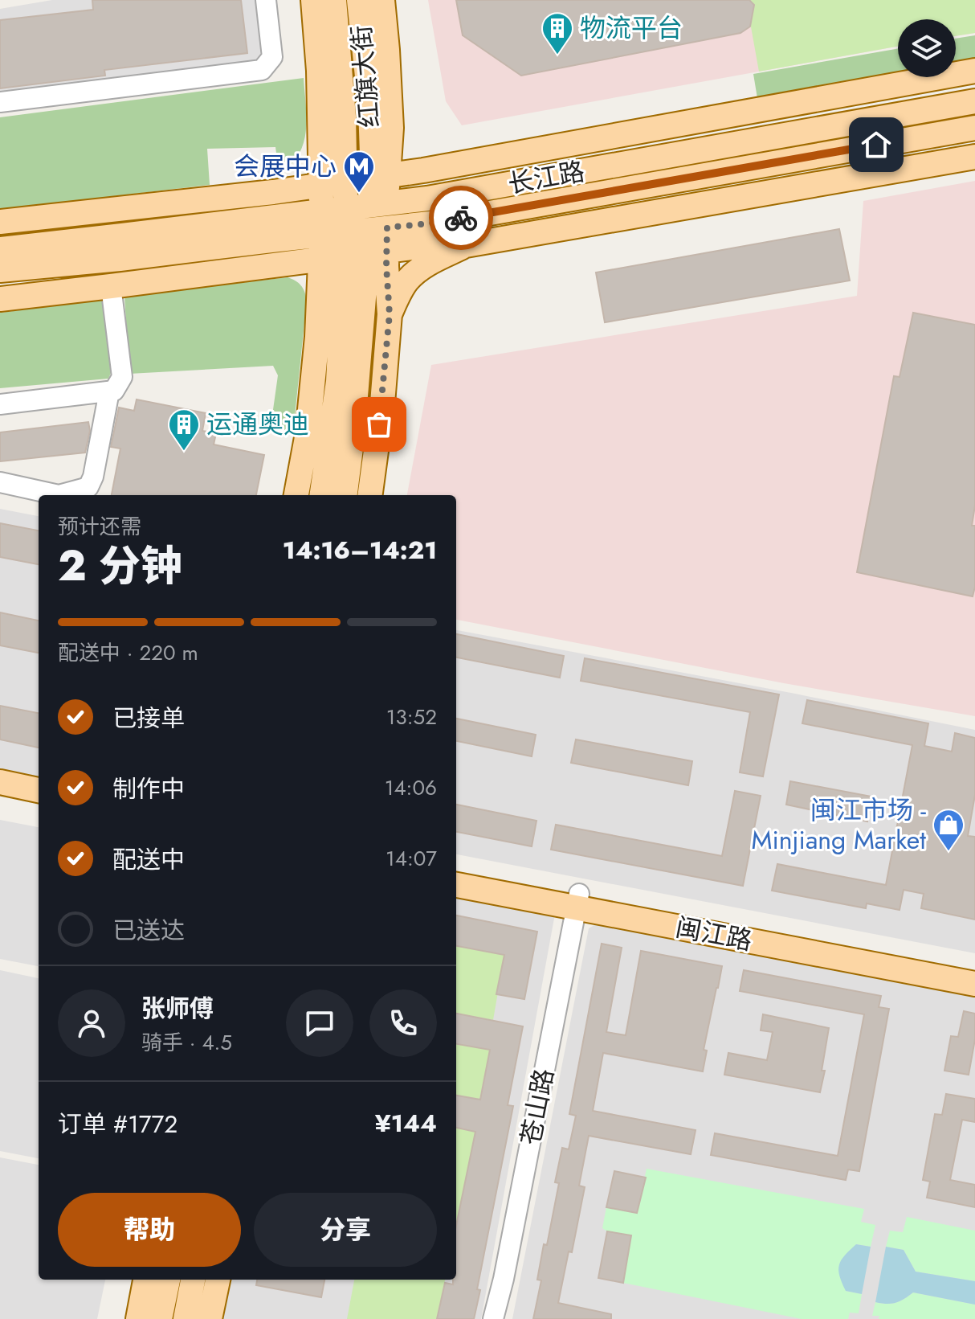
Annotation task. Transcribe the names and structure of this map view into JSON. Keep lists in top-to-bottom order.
{
  "streets": {
    "main road": ["红旗大街", "长江路", "闽江路"],
    "street": ["苍山路"]
  },
  "crossings": [
    ["红旗大街", "长江路"],
    ["闽江路", "苍山路"]
  ],
  "places": {
    "building": ["物流平台", "运通奥迪"],
    "metro station": ["会展中心"],
    "shop": ["闽江市场 - Minjiang Market"]
  },
  "page": {
    "heading": ["2 分钟", "预计还需", "14:16–14:21"],
    "panel": [
      "张师傅",
      "骑手 · 4.5",
      "订单 #1772",
      "¥144"
    ],
    "bar": "配送中 · 220 m",
    "list": [
      ["已接单", "13:52"],
      ["制作中", "14:06"],
      ["配送中", "14:07"],
      "已送达"
    ],
    "buttons": ["帮助", "分享"]
  }
}
